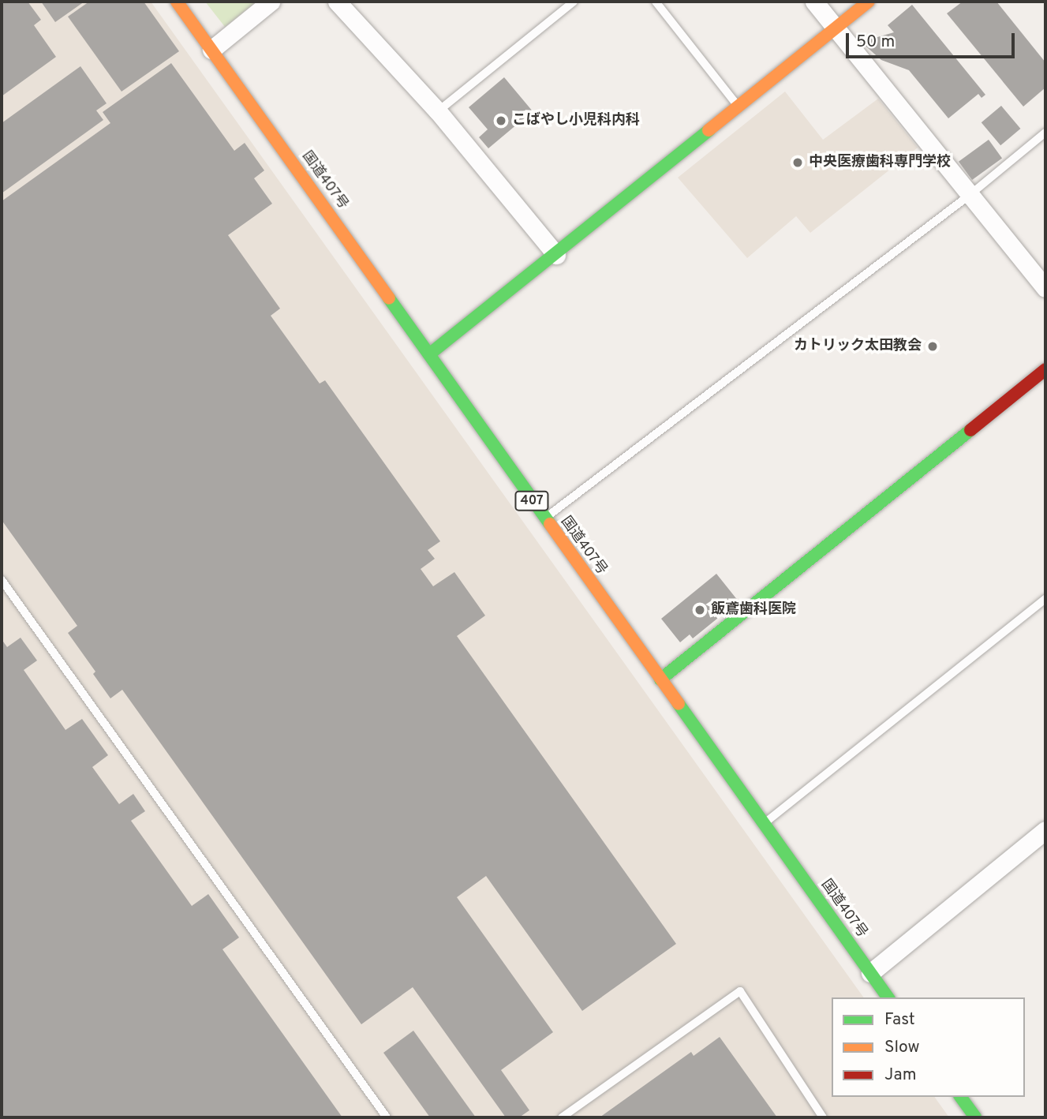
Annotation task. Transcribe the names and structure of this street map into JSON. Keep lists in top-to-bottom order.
{
  "streets": {
    "main road": ["国道407号", "407"]
  },
  "places": [
    "こばやし小児科内科",
    "中央医療歯科専門学校",
    "カトリック太田教会",
    "飯鳶歯科医院"
  ],
  "legend": ["Fast", "Slow", "Jam"],
  "scale_bar": "50 m"
}
